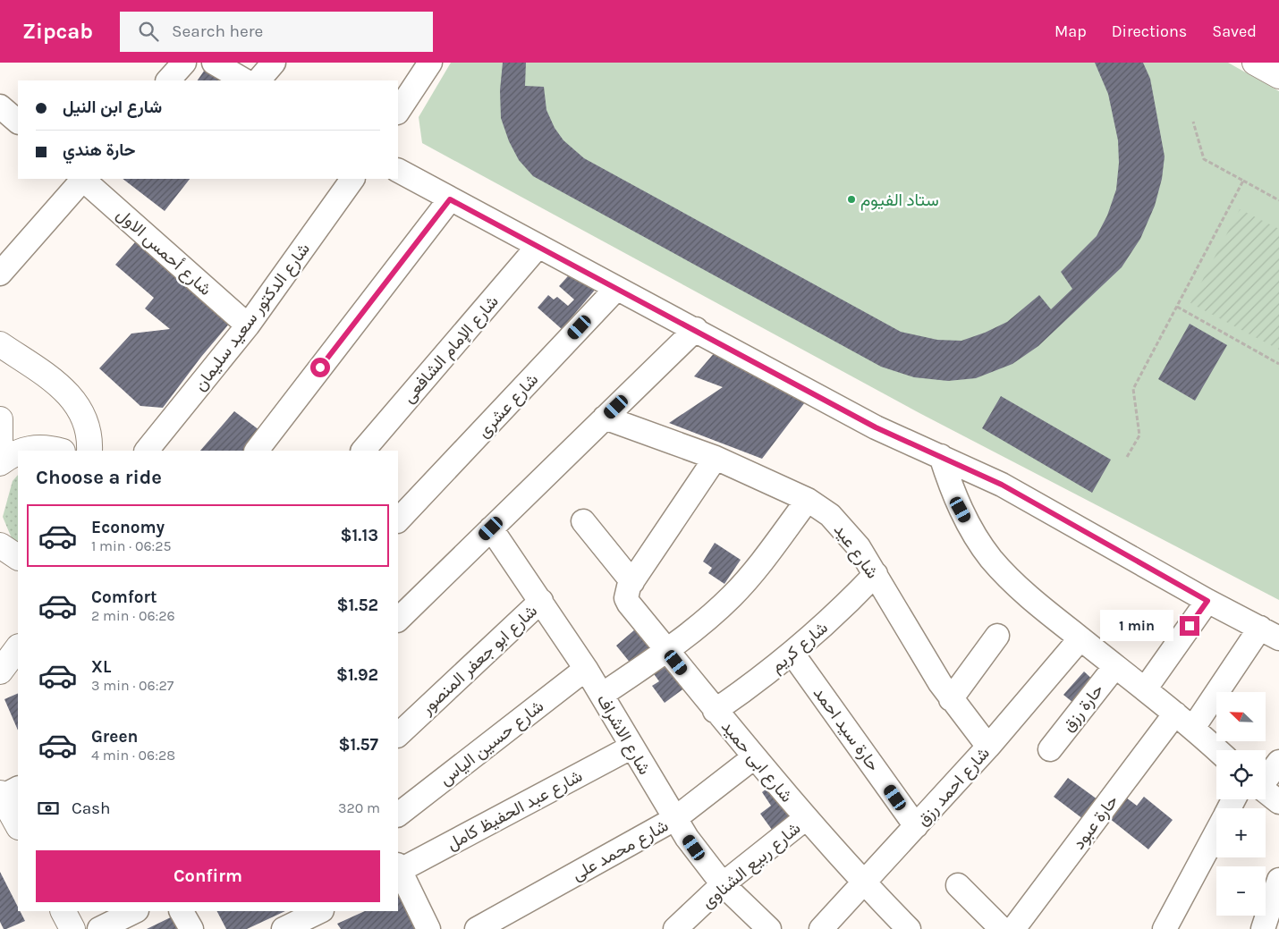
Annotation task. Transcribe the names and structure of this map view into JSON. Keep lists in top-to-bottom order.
{
  "streets": {
    "street": [
      "شارع أحمس الاول",
      "شارع الدكتور سعيد سليمان",
      "شارع الإمام الشافعى",
      "شارع عشرى",
      "شارع عيد",
      "شارع كريم",
      "شارع ابو جعفر المنصور",
      "حارة رزق",
      "حارة سيد احمد",
      "شارع الاشراف",
      "شارع حسين الياس",
      "شارع ابى حميد",
      "شارع احمد رزق",
      "شارع عبد الحفيظ كامل",
      "حارة عبود",
      "شارع محمد على",
      "شارع ربيع الشناوى"
    ]
  },
  "crossings": [
    ["شارع أحمس الاول", "شارع الدكتور سعيد سليمان"],
    ["شارع عيد", "شارع كريم"],
    ["شارع عيد", "شارع احمد رزق"],
    ["شارع كريم", "حارة سيد احمد"],
    ["شارع كريم", "شارع ابى حميد"],
    ["شارع ابو جعفر المنصور", "شارع الاشراف"],
    ["حارة سيد احمد", "شارع احمد رزق"],
    ["شارع الاشراف", "شارع حسين الياس"],
    ["شارع الاشراف", "شارع عبد الحفيظ كامل"],
    ["شارع الاشراف", "شارع محمد على"],
    ["شارع الاشراف", "شارع ربيع الشناوى"],
    ["شارع ابى حميد", "شارع احمد رزق"],
    ["شارع ابى حميد", "شارع محمد على"],
    ["شارع ابى حميد", "شارع ربيع الشناوى"]
  ],
  "places": ["ستاد الفيوم"],
  "north": "top left",
  "page": {
    "header": "Zipcab",
    "search": "Search here",
    "nav": ["Map", "Directions", "Saved"],
    "banner": ["شارع ابن النيل", "حارة هندي"],
    "heading": "Choose a ride",
    "list": [
      {
        "name": "Economy",
        "note": "1 min · 06:25",
        "value": "$1.13"
      },
      {
        "name": "Comfort",
        "note": "2 min · 06:26",
        "value": "$1.52"
      },
      {
        "name": "XL",
        "note": "3 min · 06:27",
        "value": "$1.92"
      },
      {
        "name": "Green",
        "note": "4 min · 06:28",
        "value": "$1.57"
      }
    ],
    "bubble": "1 min",
    "map_buttons": ["+", "−"],
    "pay": ["Cash", "320 m"],
    "buttons": "Confirm"
  }
}
